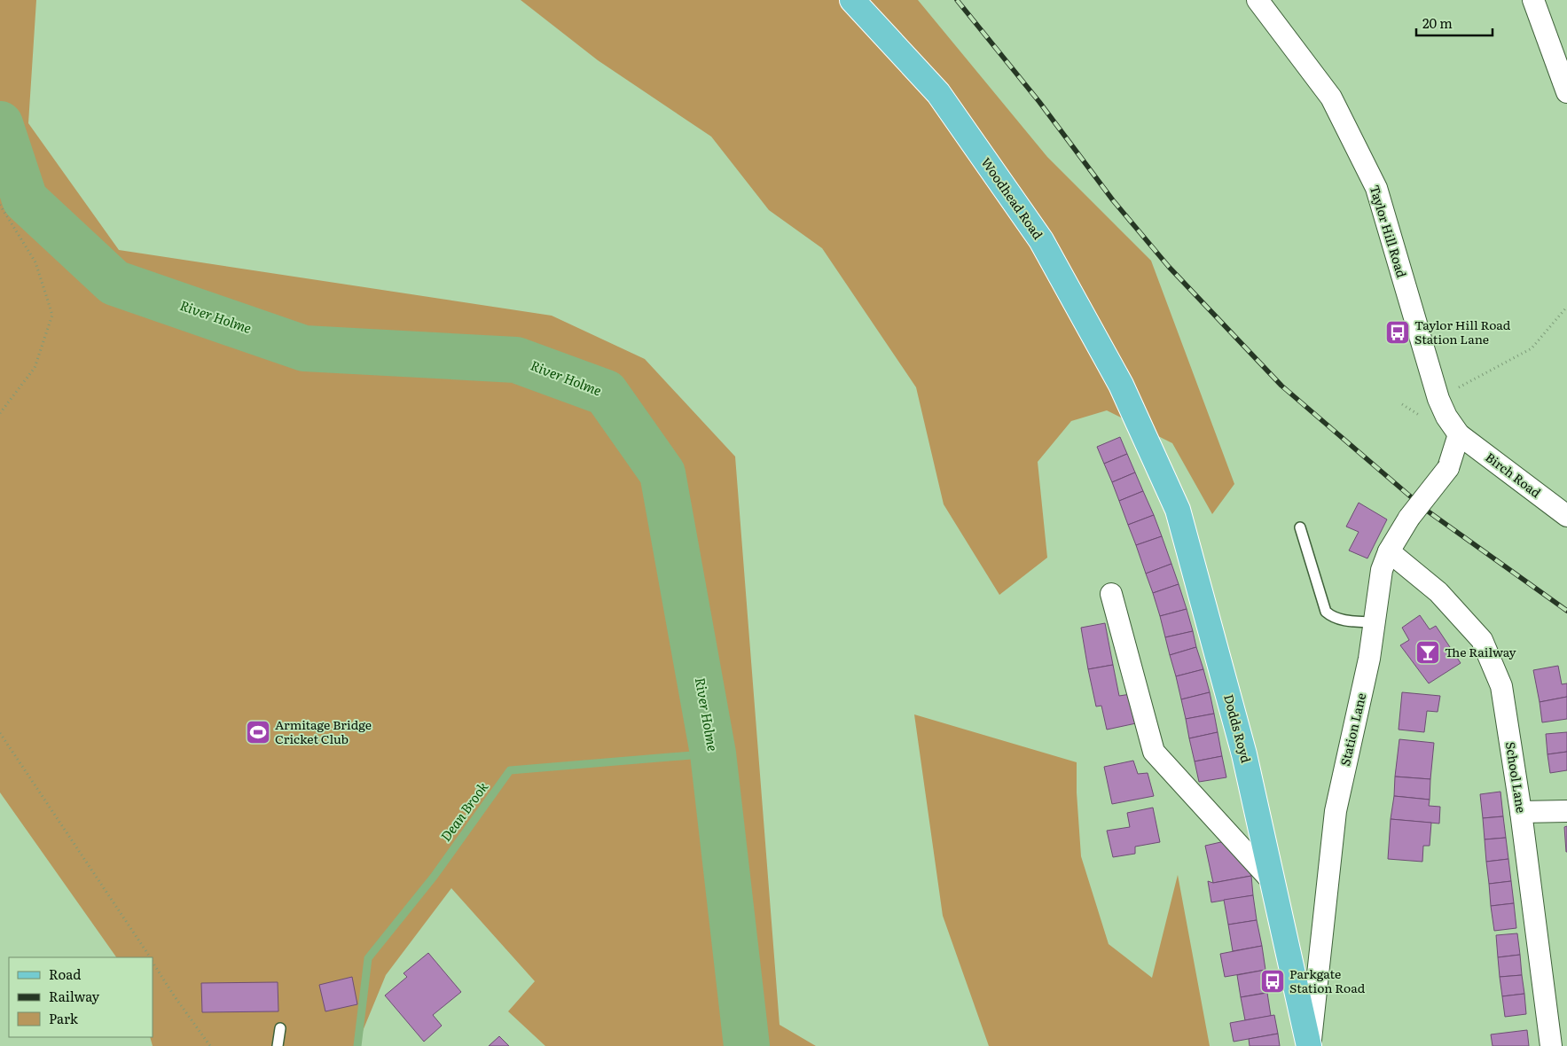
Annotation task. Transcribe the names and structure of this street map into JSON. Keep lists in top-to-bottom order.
{
  "streets": {
    "main road": ["Woodhead Road", "Dodds Royd"],
    "street": [
      "Taylor Hill Road",
      "Birch Road",
      "Station Lane",
      "School Lane"
    ]
  },
  "crossings": [
    ["Woodhead Road", "Dodds Royd"],
    ["Taylor Hill Road", "Birch Road"],
    ["Taylor Hill Road", "Station Lane"],
    ["Birch Road", "Station Lane"],
    ["Dodds Royd", "Station Lane"],
    ["Station Lane", "School Lane"]
  ],
  "water": ["River Holme", "Dean Brook"],
  "places": {
    "bus stop": ["Taylor Hill Road Station Lane", "Parkgate Station Road"],
    "bar": ["The Railway"],
    "sports": ["Armitage Bridge Cricket Club"]
  },
  "legend": ["Road", "Railway", "Park"],
  "scale_bar": "20 m"
}
